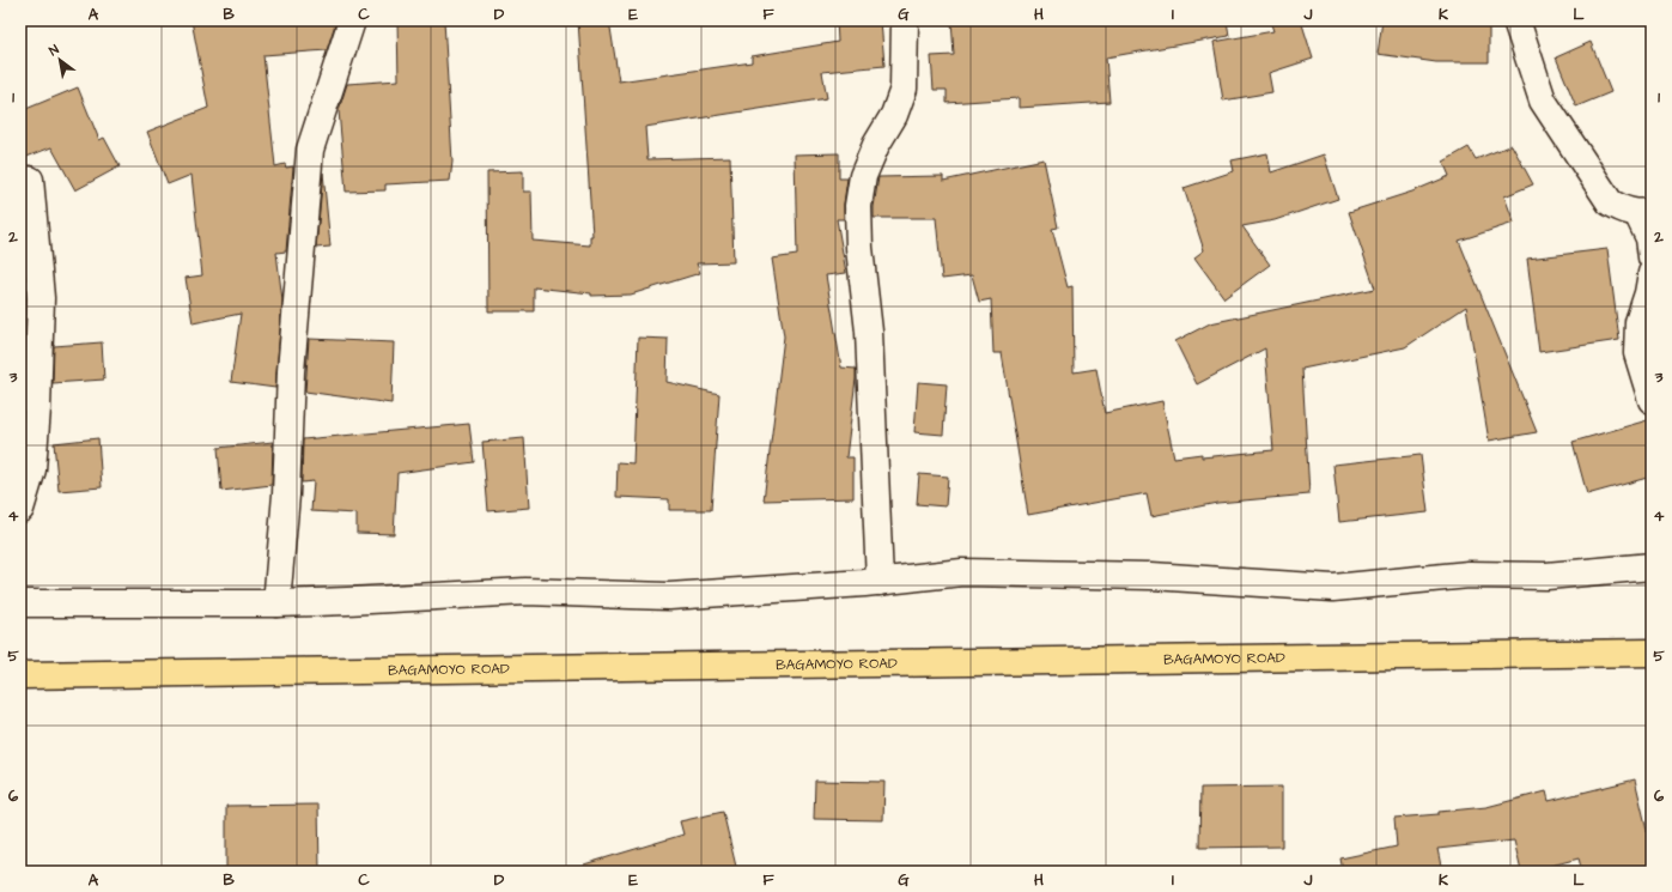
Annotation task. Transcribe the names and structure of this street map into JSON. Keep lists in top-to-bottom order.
{
  "streets": {
    "highway": ["BAGAMOYO ROAD"]
  },
  "north": "top left",
  "grid": {
    "columns": [
      "A",
      "B",
      "C",
      "D",
      "E",
      "F",
      "G",
      "H",
      "I",
      "J",
      "K",
      "L"
    ],
    "rows": [
      "1",
      "2",
      "3",
      "4",
      "5",
      "6"
    ]
  }
}
